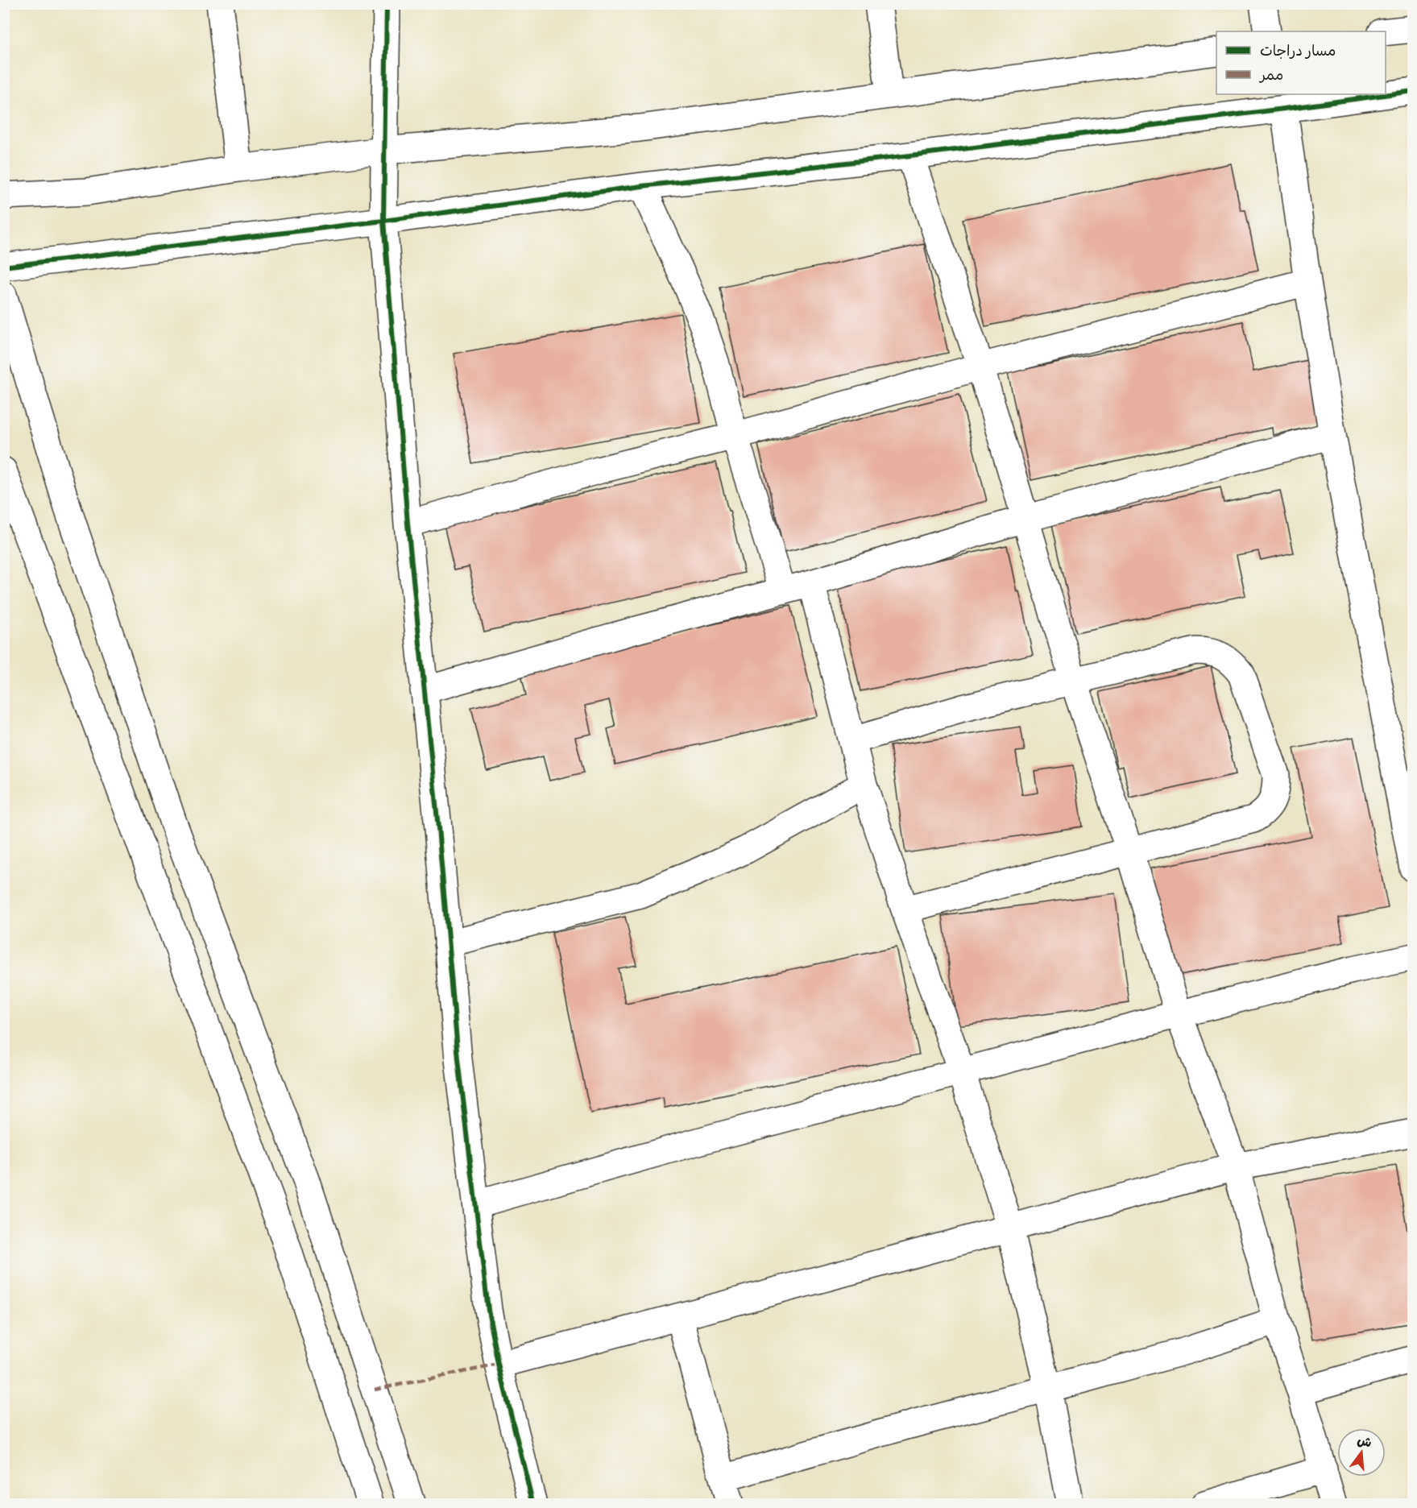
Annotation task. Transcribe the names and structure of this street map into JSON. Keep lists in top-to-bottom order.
{
  "legend": ["مسار دراجات", "ممر"],
  "north": "top"
}
